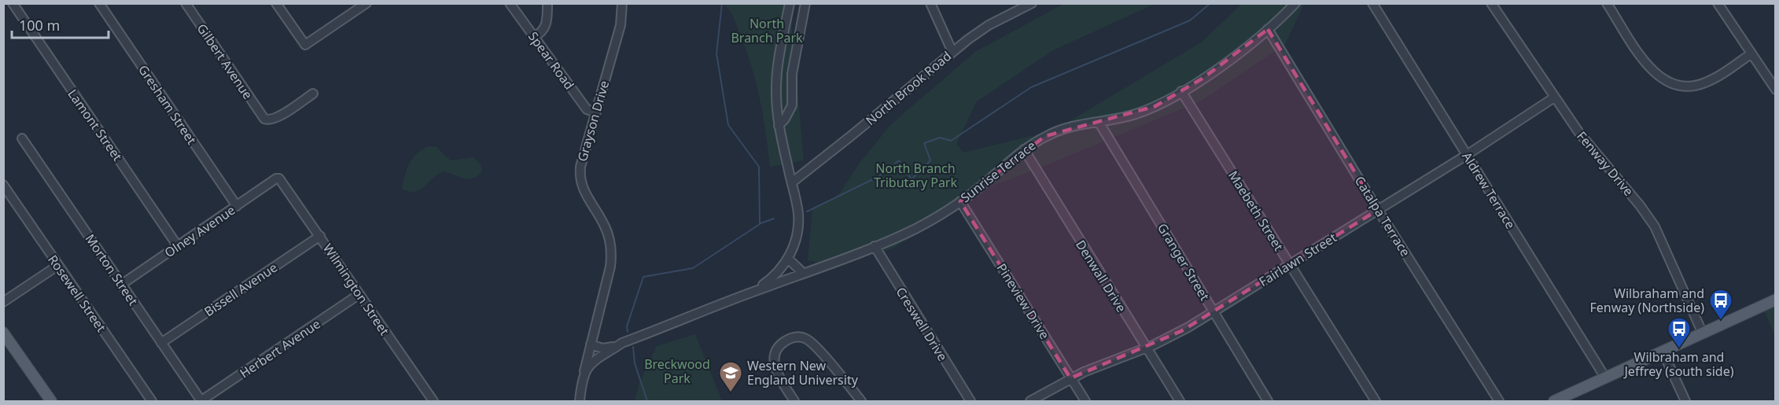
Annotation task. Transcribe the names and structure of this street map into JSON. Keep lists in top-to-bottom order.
{
  "streets": {
    "street": [
      "Spear Road",
      "Gilbert Avenue",
      "North Brook Road",
      "Gresham Street",
      "Grayson Drive",
      "Lamont Street",
      "Fenway Drive",
      "Sunrise Terrace",
      "Aldrew Terrace",
      "Maebeth Street",
      "Catalpa Terrace",
      "Olney Avenue",
      "Fairlawn Street",
      "Granger Street",
      "Morton Street",
      "Denwall Drive",
      "Bissell Avenue",
      "Wilmington Street",
      "Rosewell Street",
      "Pineview Drive",
      "Creswell Drive",
      "Herbert Avenue"
    ]
  },
  "crossings": [
    ["Spear Road", "Grayson Drive"],
    ["Gresham Street", "Olney Avenue"],
    ["Lamont Street", "Olney Avenue"],
    ["Fenway Drive", "Fairlawn Street"],
    ["Sunrise Terrace", "Maebeth Street"],
    ["Sunrise Terrace", "Catalpa Terrace"],
    ["Sunrise Terrace", "Granger Street"],
    ["Sunrise Terrace", "Denwall Drive"],
    ["Sunrise Terrace", "Pineview Drive"],
    ["Sunrise Terrace", "Creswell Drive"],
    ["Aldrew Terrace", "Fairlawn Street"],
    ["Maebeth Street", "Fairlawn Street"],
    ["Catalpa Terrace", "Fairlawn Street"],
    ["Olney Avenue", "Morton Street"],
    ["Olney Avenue", "Wilmington Street"],
    ["Fairlawn Street", "Granger Street"],
    ["Fairlawn Street", "Denwall Drive"],
    ["Fairlawn Street", "Pineview Drive"],
    ["Morton Street", "Bissell Avenue"],
    ["Morton Street", "Herbert Avenue"],
    ["Bissell Avenue", "Wilmington Street"],
    ["Wilmington Street", "Herbert Avenue"]
  ],
  "parks": ["North Branch Park", "North Branch Tributary Park", "Breckwood Park"],
  "places": {
    "bus stop": ["Wilbraham and Fenway (Northside)", "Wilbraham and Jeffrey (south side)"],
    "school or university": ["Western New England University"]
  },
  "scale_bar": "100 m"
}
